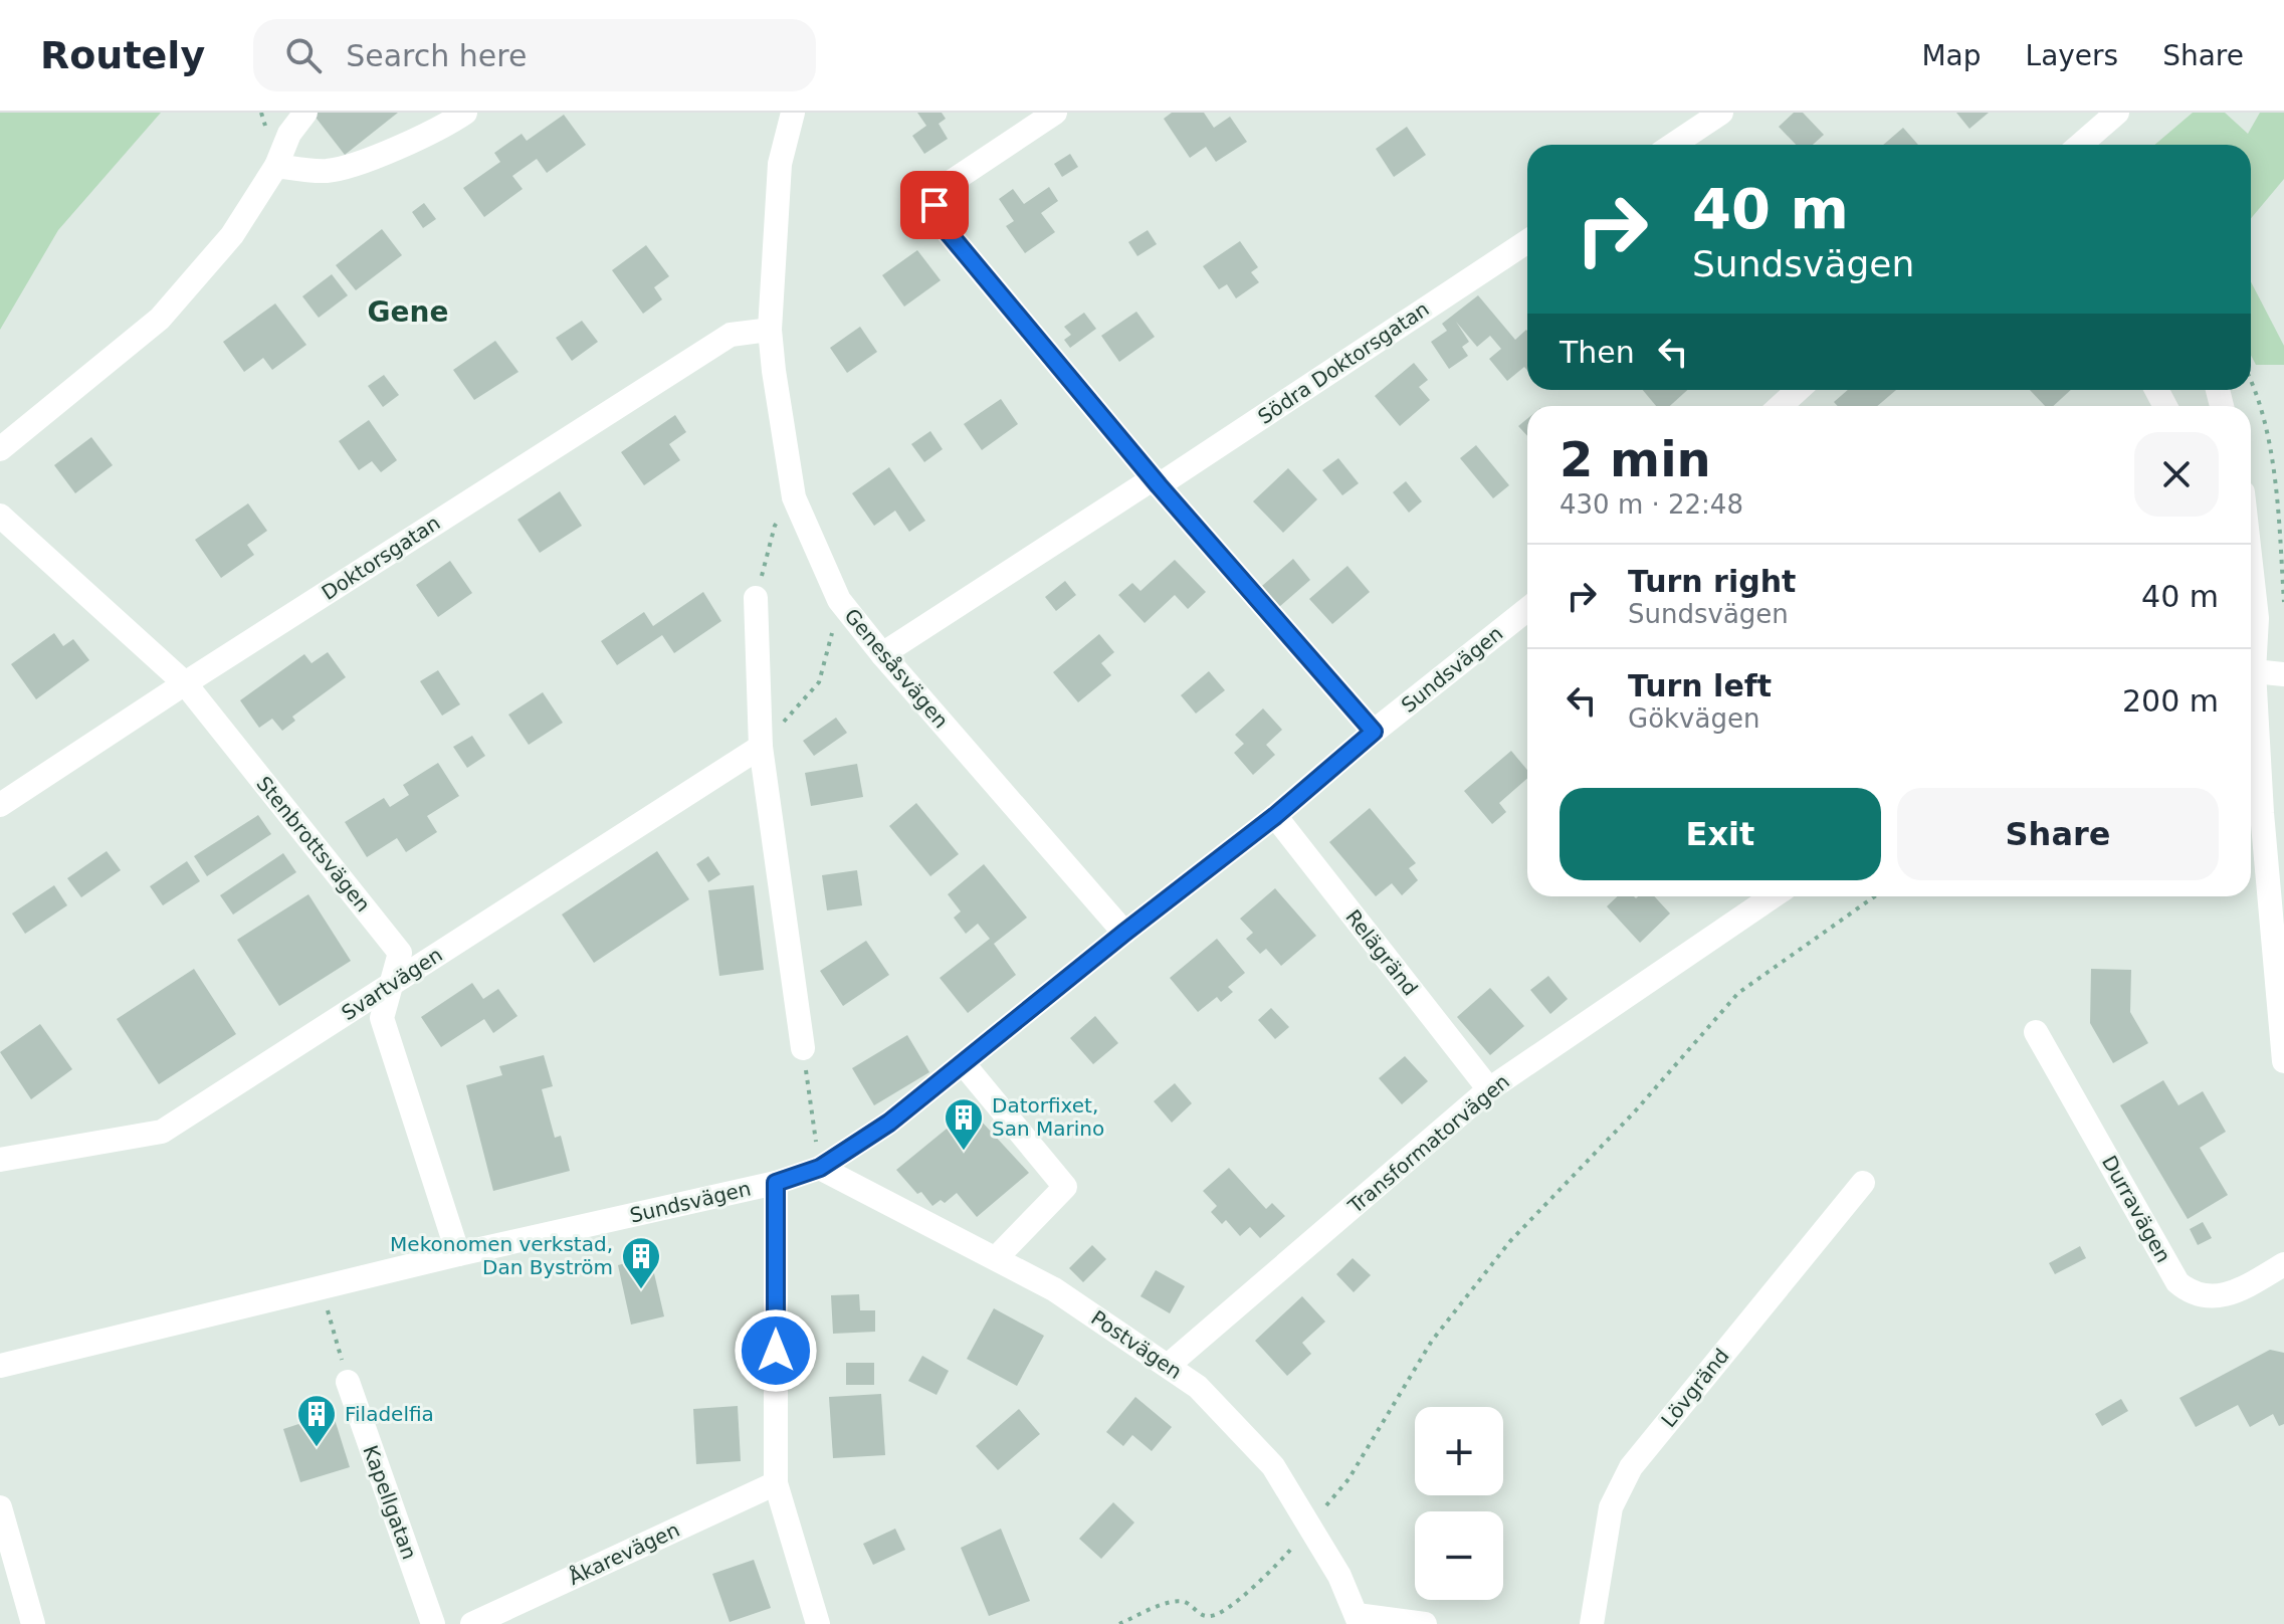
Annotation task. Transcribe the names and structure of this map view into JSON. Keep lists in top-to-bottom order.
{
  "streets": {
    "street": [
      "Södra Doktorsgatan",
      "Doktorsgatan",
      "Genesåsvägen",
      "Sundsvägen",
      "Stenbrottsvägen",
      "Relägränd",
      "Svartvägen",
      "Transformatorvägen",
      "Durravägen",
      "Postvägen",
      "Lövgränd",
      "Kapellgatan",
      "Åkarevägen"
    ]
  },
  "crossings": [
    ["Södra Doktorsgatan", "Genesåsvägen"],
    ["Doktorsgatan", "Genesåsvägen"],
    ["Doktorsgatan", "Stenbrottsvägen"],
    ["Genesåsvägen", "Sundsvägen"],
    ["Sundsvägen", "Stenbrottsvägen"],
    ["Sundsvägen", "Relägränd"],
    ["Sundsvägen", "Postvägen"],
    ["Stenbrottsvägen", "Svartvägen"],
    ["Relägränd", "Transformatorvägen"],
    ["Transformatorvägen", "Postvägen"]
  ],
  "districts": ["Gene"],
  "places": {
    "building": ["Datorfixet, San Marino", "Mekonomen verkstad, Dan Byström", "Filadelfia"]
  },
  "page": {
    "header": "Routely",
    "search": "Search here",
    "nav": ["Map", "Layers", "Share"],
    "turn": ["40 m", "Sundsvägen"],
    "then": "Then",
    "heading": ["2 min", "430 m · 22:48"],
    "list": [
      {
        "name": "Turn right",
        "note": "Sundsvägen",
        "value": "40 m"
      },
      {
        "name": "Turn left",
        "note": "Gökvägen",
        "value": "200 m"
      }
    ],
    "buttons": ["Exit", "Share"],
    "map_buttons": ["+", "−"]
  }
}
